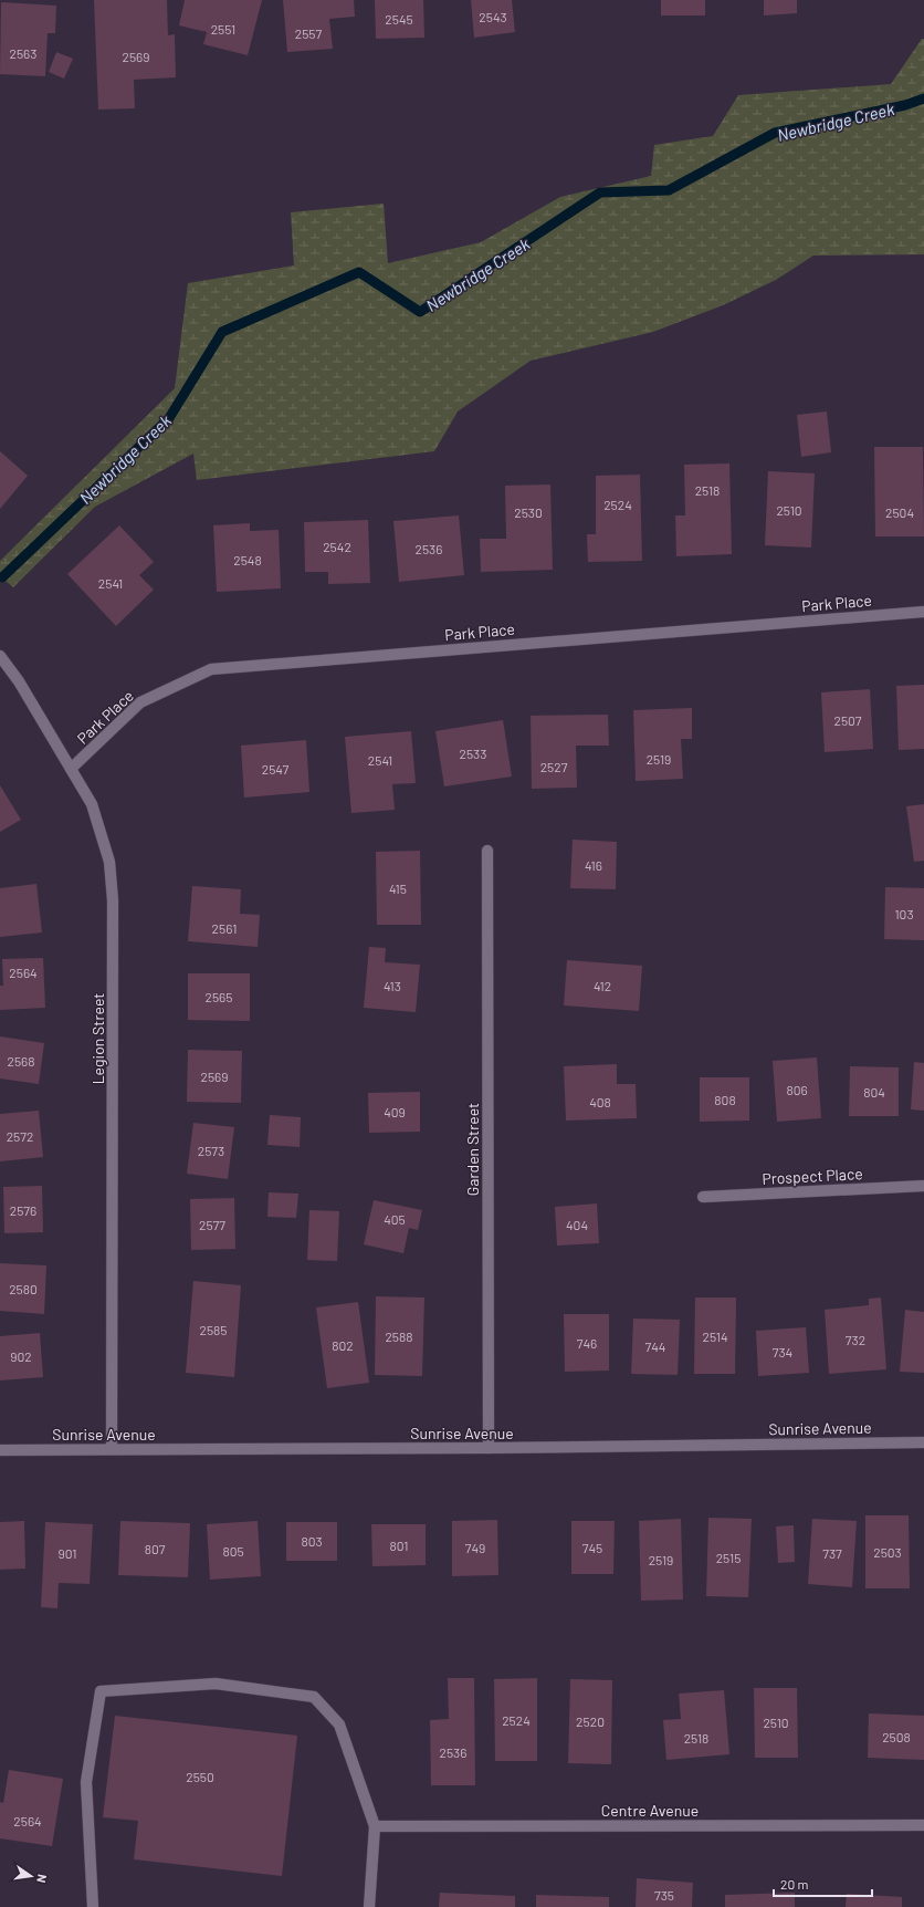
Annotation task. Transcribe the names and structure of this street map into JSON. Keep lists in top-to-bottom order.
{
  "streets": {
    "street": [
      "Park Place",
      "Legion Street",
      "Garden Street",
      "Prospect Place",
      "Sunrise Avenue",
      "Centre Avenue"
    ]
  },
  "crossings": [
    ["Park Place", "Legion Street"],
    ["Legion Street", "Sunrise Avenue"],
    ["Garden Street", "Sunrise Avenue"]
  ],
  "water": ["Newbridge Creek"],
  "house_numbers": [
    "2543",
    "2545",
    "2551",
    "2557",
    "2563",
    "2569",
    "2518",
    "2524",
    "2510",
    "2530",
    "2504",
    "2542",
    "2536",
    "2548",
    "2541",
    "2507",
    "2533",
    "2519",
    "2541",
    "2527",
    "2547",
    "416",
    "415",
    "103",
    "2561",
    "2564",
    "413",
    "412",
    "2565",
    "2568",
    "2569",
    "806",
    "804",
    "808",
    "408",
    "409",
    "2572",
    "2573",
    "2576",
    "405",
    "2577",
    "404",
    "2580",
    "2585",
    "2588",
    "2514",
    "732",
    "746",
    "802",
    "744",
    "734",
    "902",
    "803",
    "801",
    "749",
    "745",
    "807",
    "805",
    "2503",
    "901",
    "737",
    "2515",
    "2519",
    "2524",
    "2520",
    "2510",
    "2508",
    "2518",
    "2536",
    "2550",
    "2564",
    "735"
  ],
  "scale_bar": "20 m",
  "north": "right"
}
